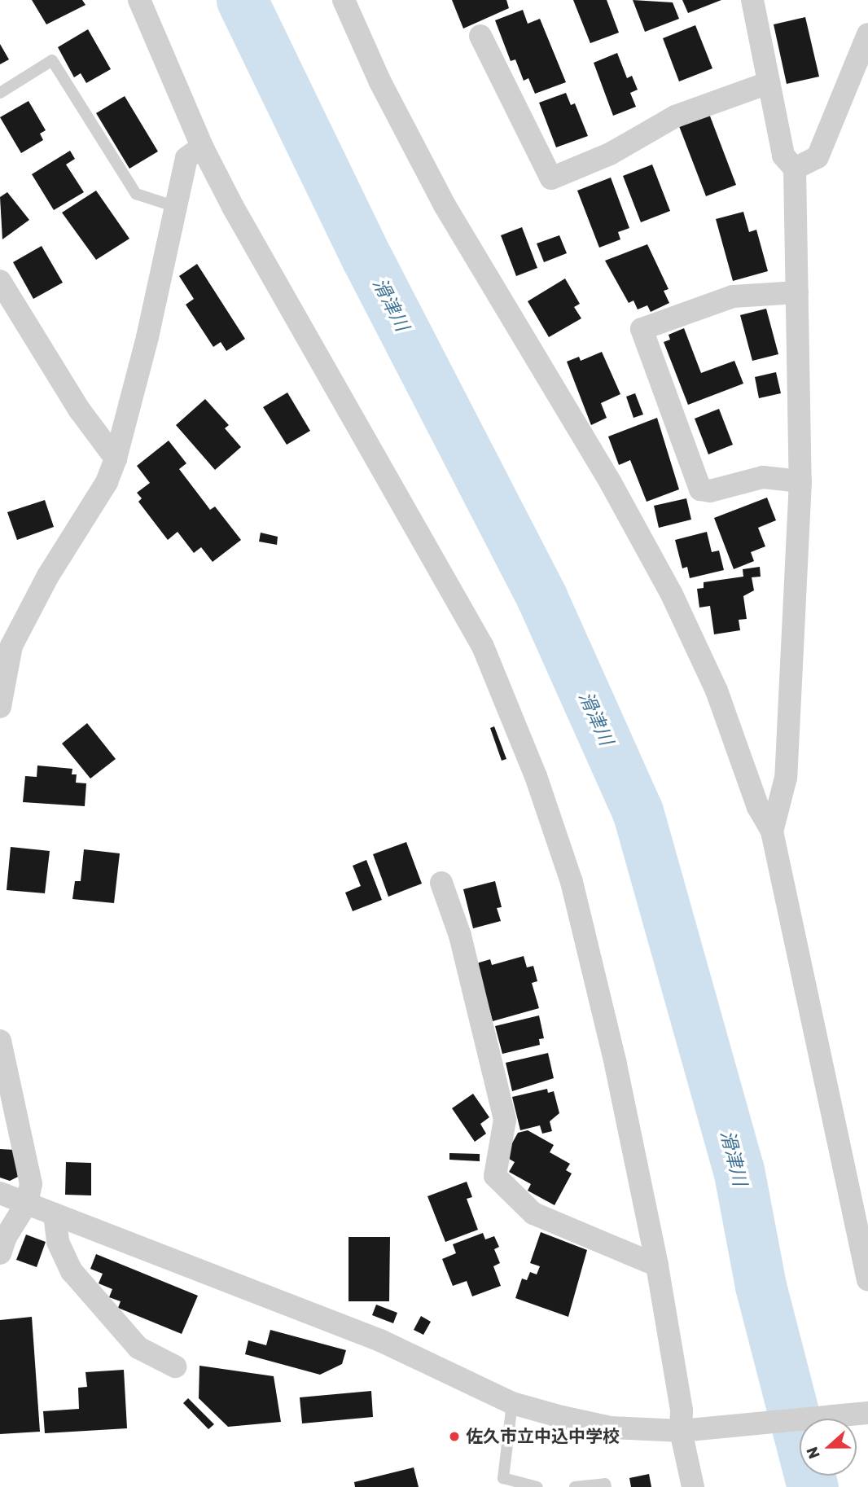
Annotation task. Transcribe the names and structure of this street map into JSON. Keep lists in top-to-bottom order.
{
  "water": ["滑津川"],
  "places": ["佐久市立中込中学校"],
  "north": "left"
}
